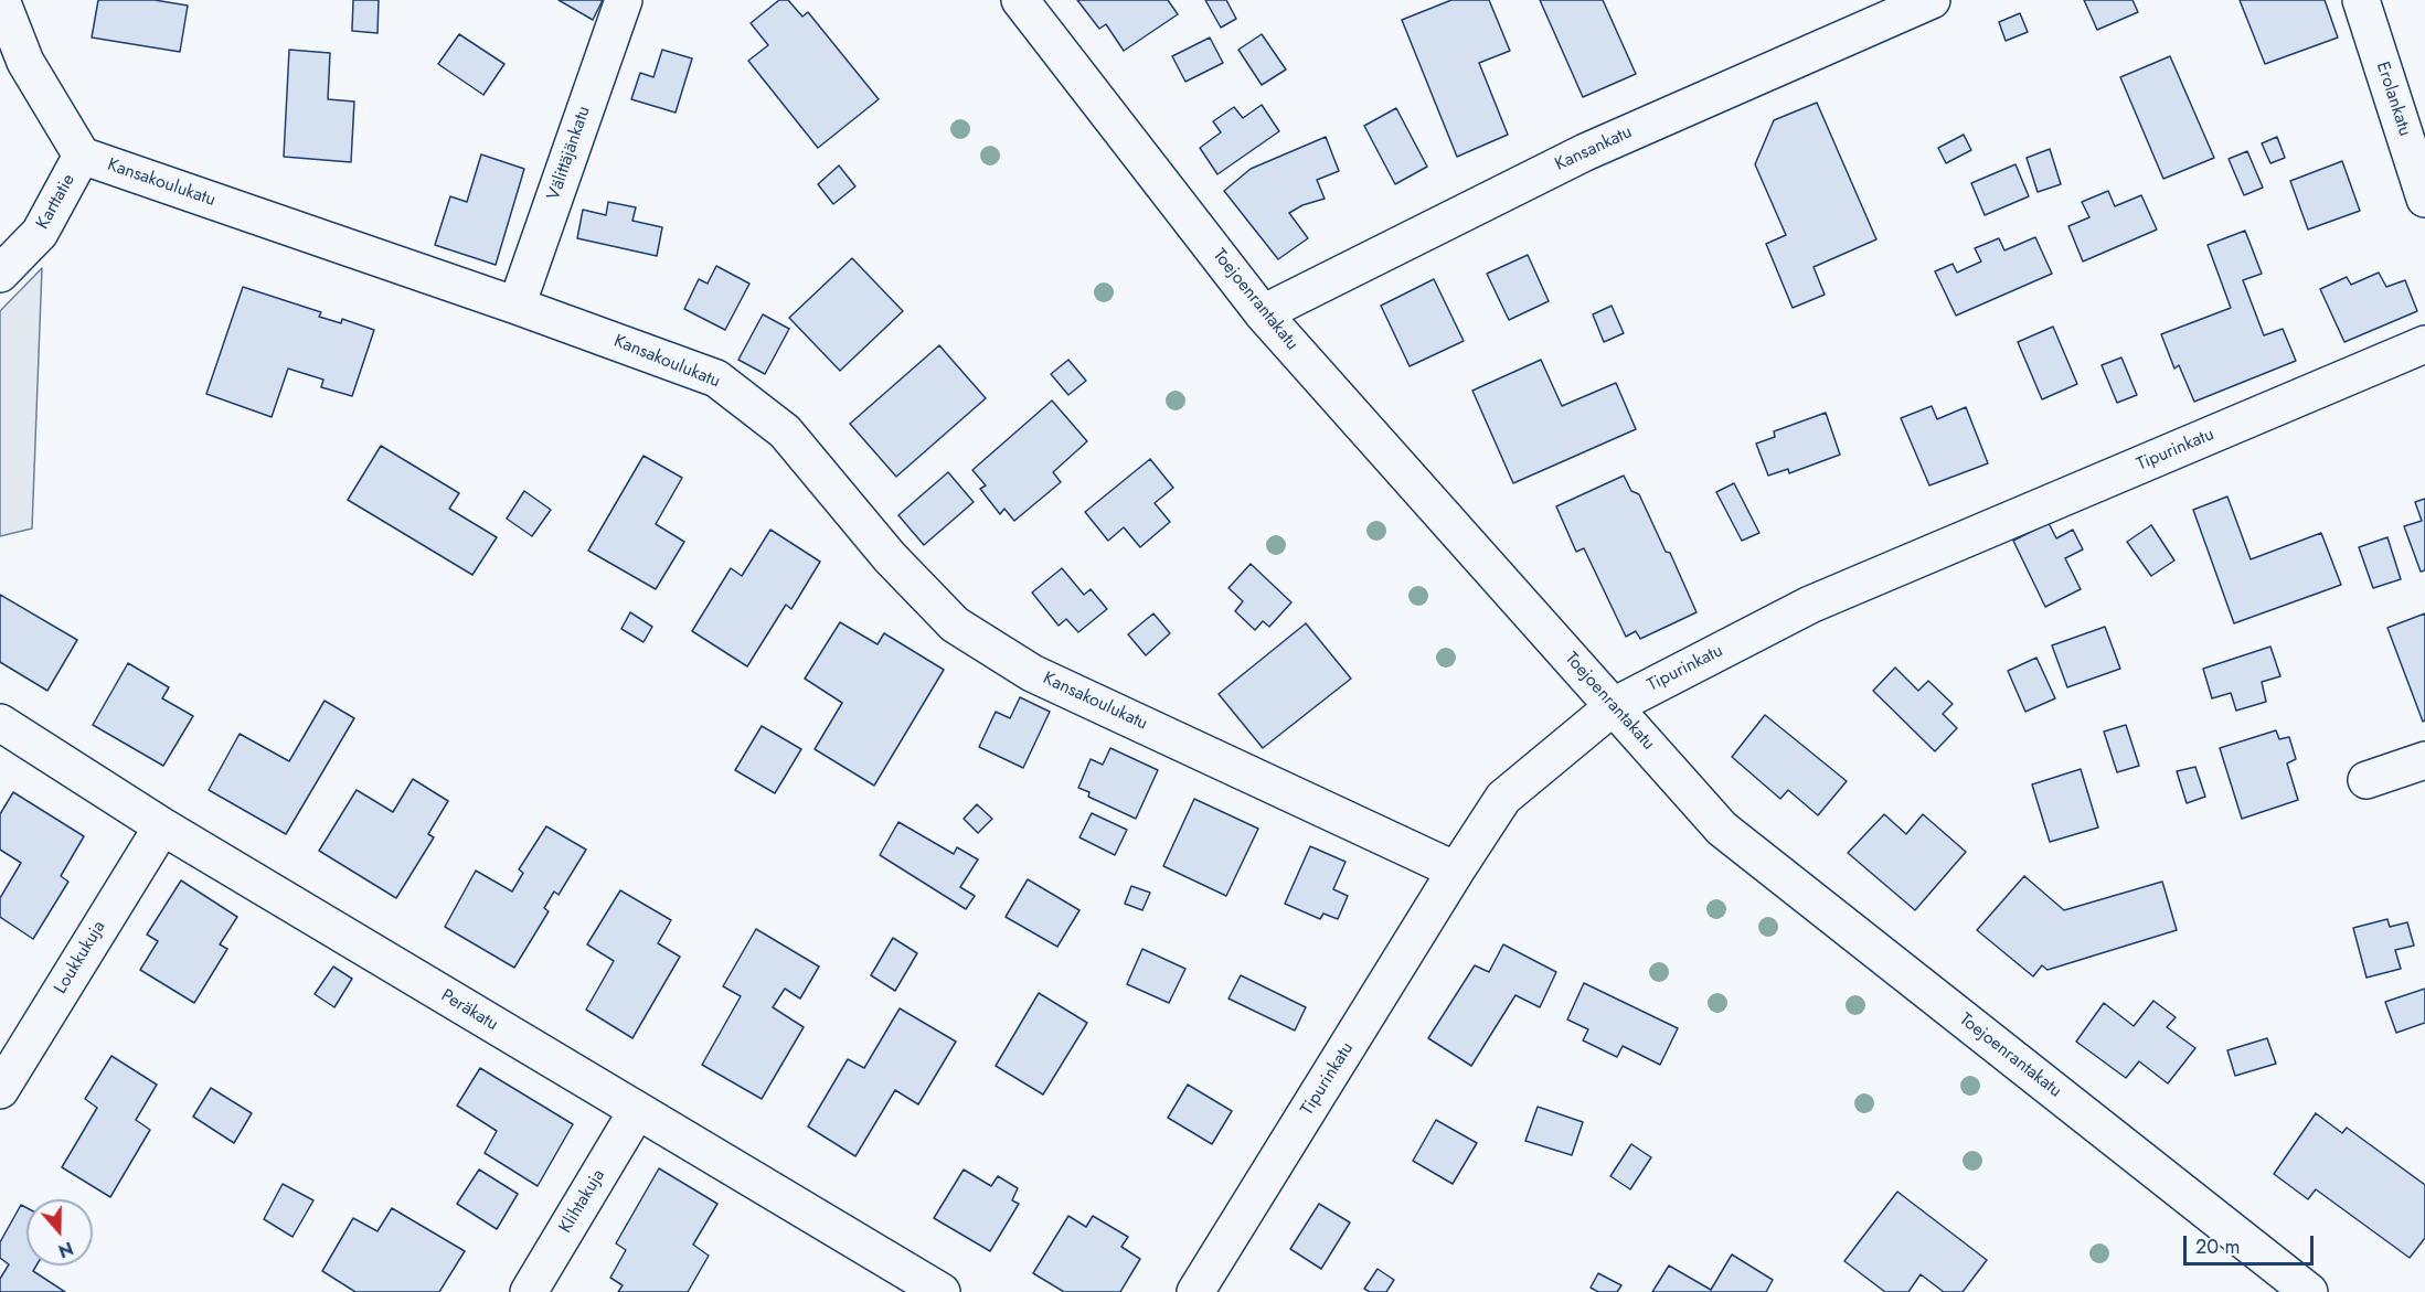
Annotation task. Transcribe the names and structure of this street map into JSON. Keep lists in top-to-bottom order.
{
  "streets": {
    "street": [
      "Erolankatu",
      "Kansankatu",
      "Välittäjänkatu",
      "Kansakoulukatu",
      "Karttatie",
      "Toejoenrantakatu",
      "Tipurinkatu",
      "Loukkukuja",
      "Peräkatu",
      "Klihtakuja"
    ]
  },
  "crossings": [
    ["Kansankatu", "Toejoenrantakatu"],
    ["Välittäjänkatu", "Kansakoulukatu"],
    ["Kansakoulukatu", "Karttatie"],
    ["Kansakoulukatu", "Tipurinkatu"],
    ["Toejoenrantakatu", "Tipurinkatu"],
    ["Loukkukuja", "Peräkatu"],
    ["Peräkatu", "Klihtakuja"]
  ],
  "scale_bar": "20 m",
  "north": "bottom"
}
